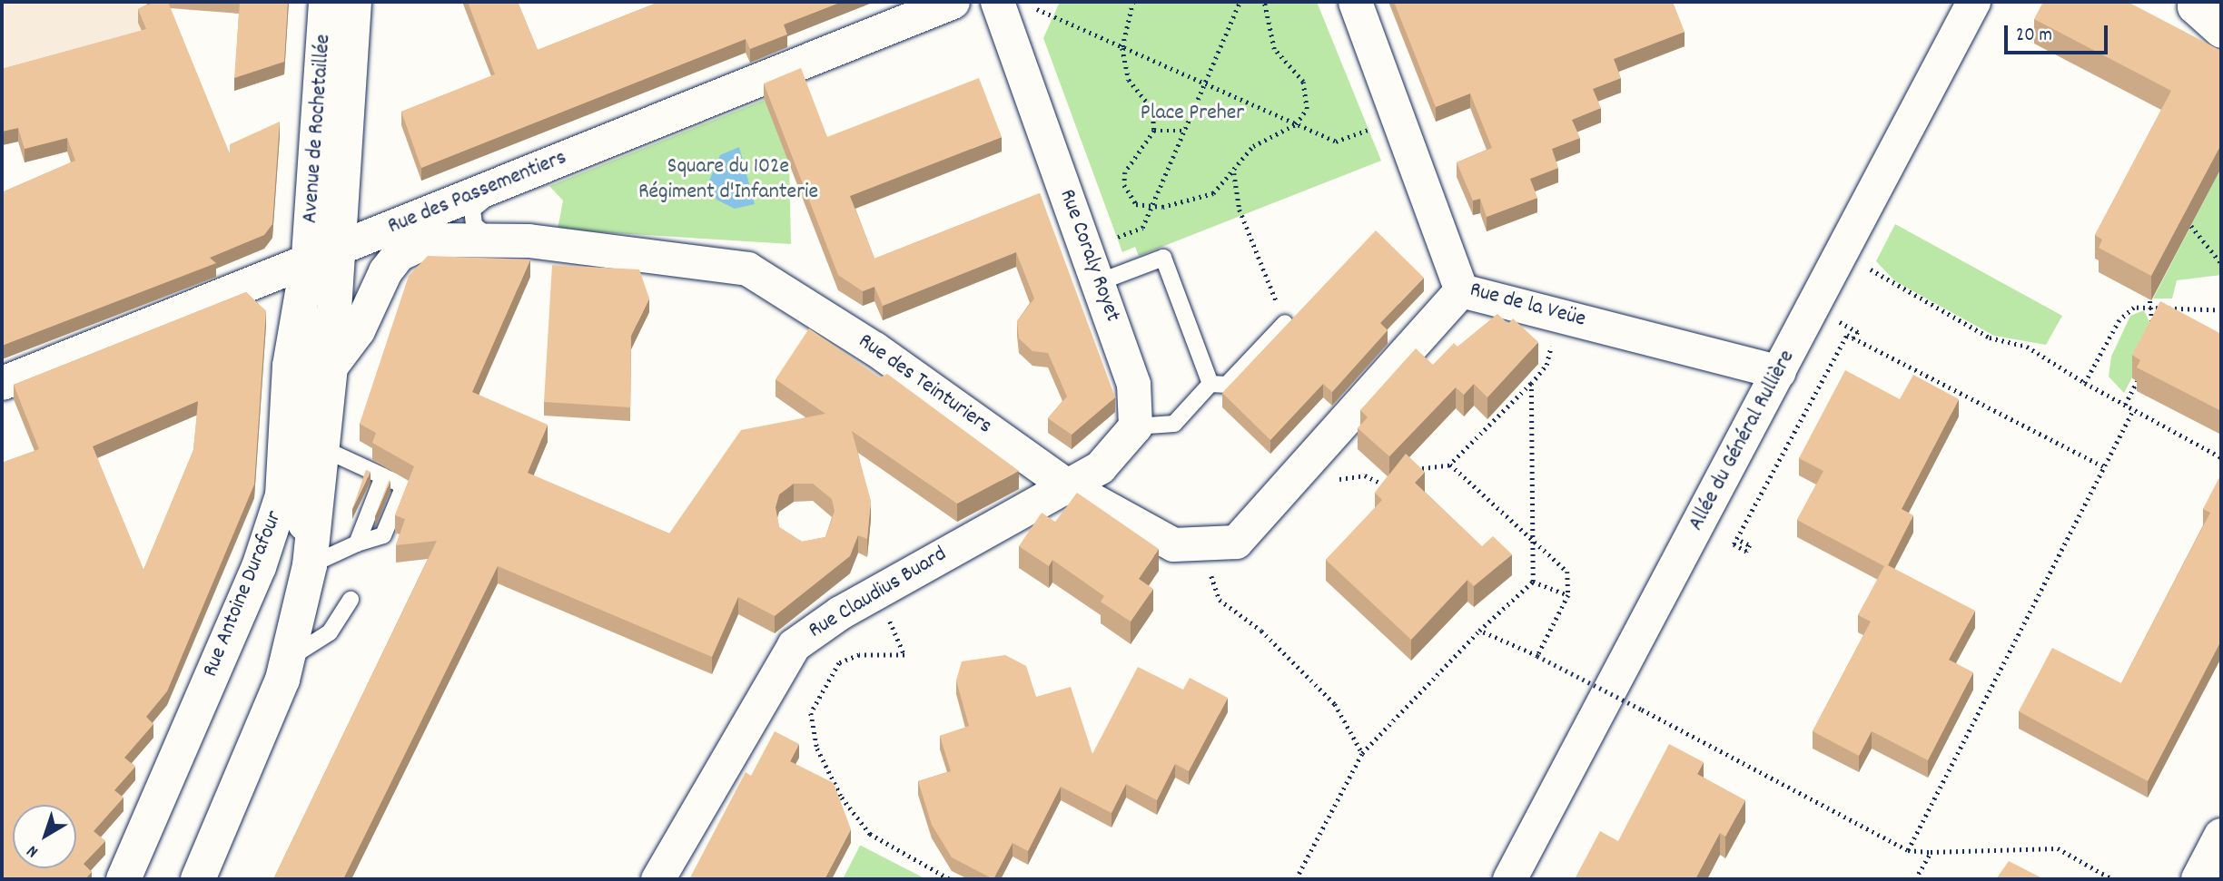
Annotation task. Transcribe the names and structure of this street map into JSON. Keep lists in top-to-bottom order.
{
  "streets": {
    "street": [
      "Avenue de Rochetaillée",
      "Rue des Passementiers",
      "Rue Coraly Royet",
      "Rue de la Veüe",
      "Rue des Teinturiers",
      "Allée du Général Rullière",
      "Rue Claudius Buard",
      "Rue Antoine Durafour"
    ]
  },
  "crossings": [
    ["Avenue de Rochetaillée", "Rue des Passementiers"],
    ["Avenue de Rochetaillée", "Rue Antoine Durafour"],
    ["Rue des Passementiers", "Rue Antoine Durafour"],
    ["Rue de la Veüe", "Rue des Teinturiers"],
    ["Rue de la Veüe", "Allée du Général Rullière"],
    ["Rue des Teinturiers", "Rue Claudius Buard"],
    ["Rue des Teinturiers", "Rue Antoine Durafour"]
  ],
  "parks": ["Place Preher", "Square du 102e Régiment d'Infanterie"],
  "scale_bar": "20 m",
  "north": "bottom left"
}
